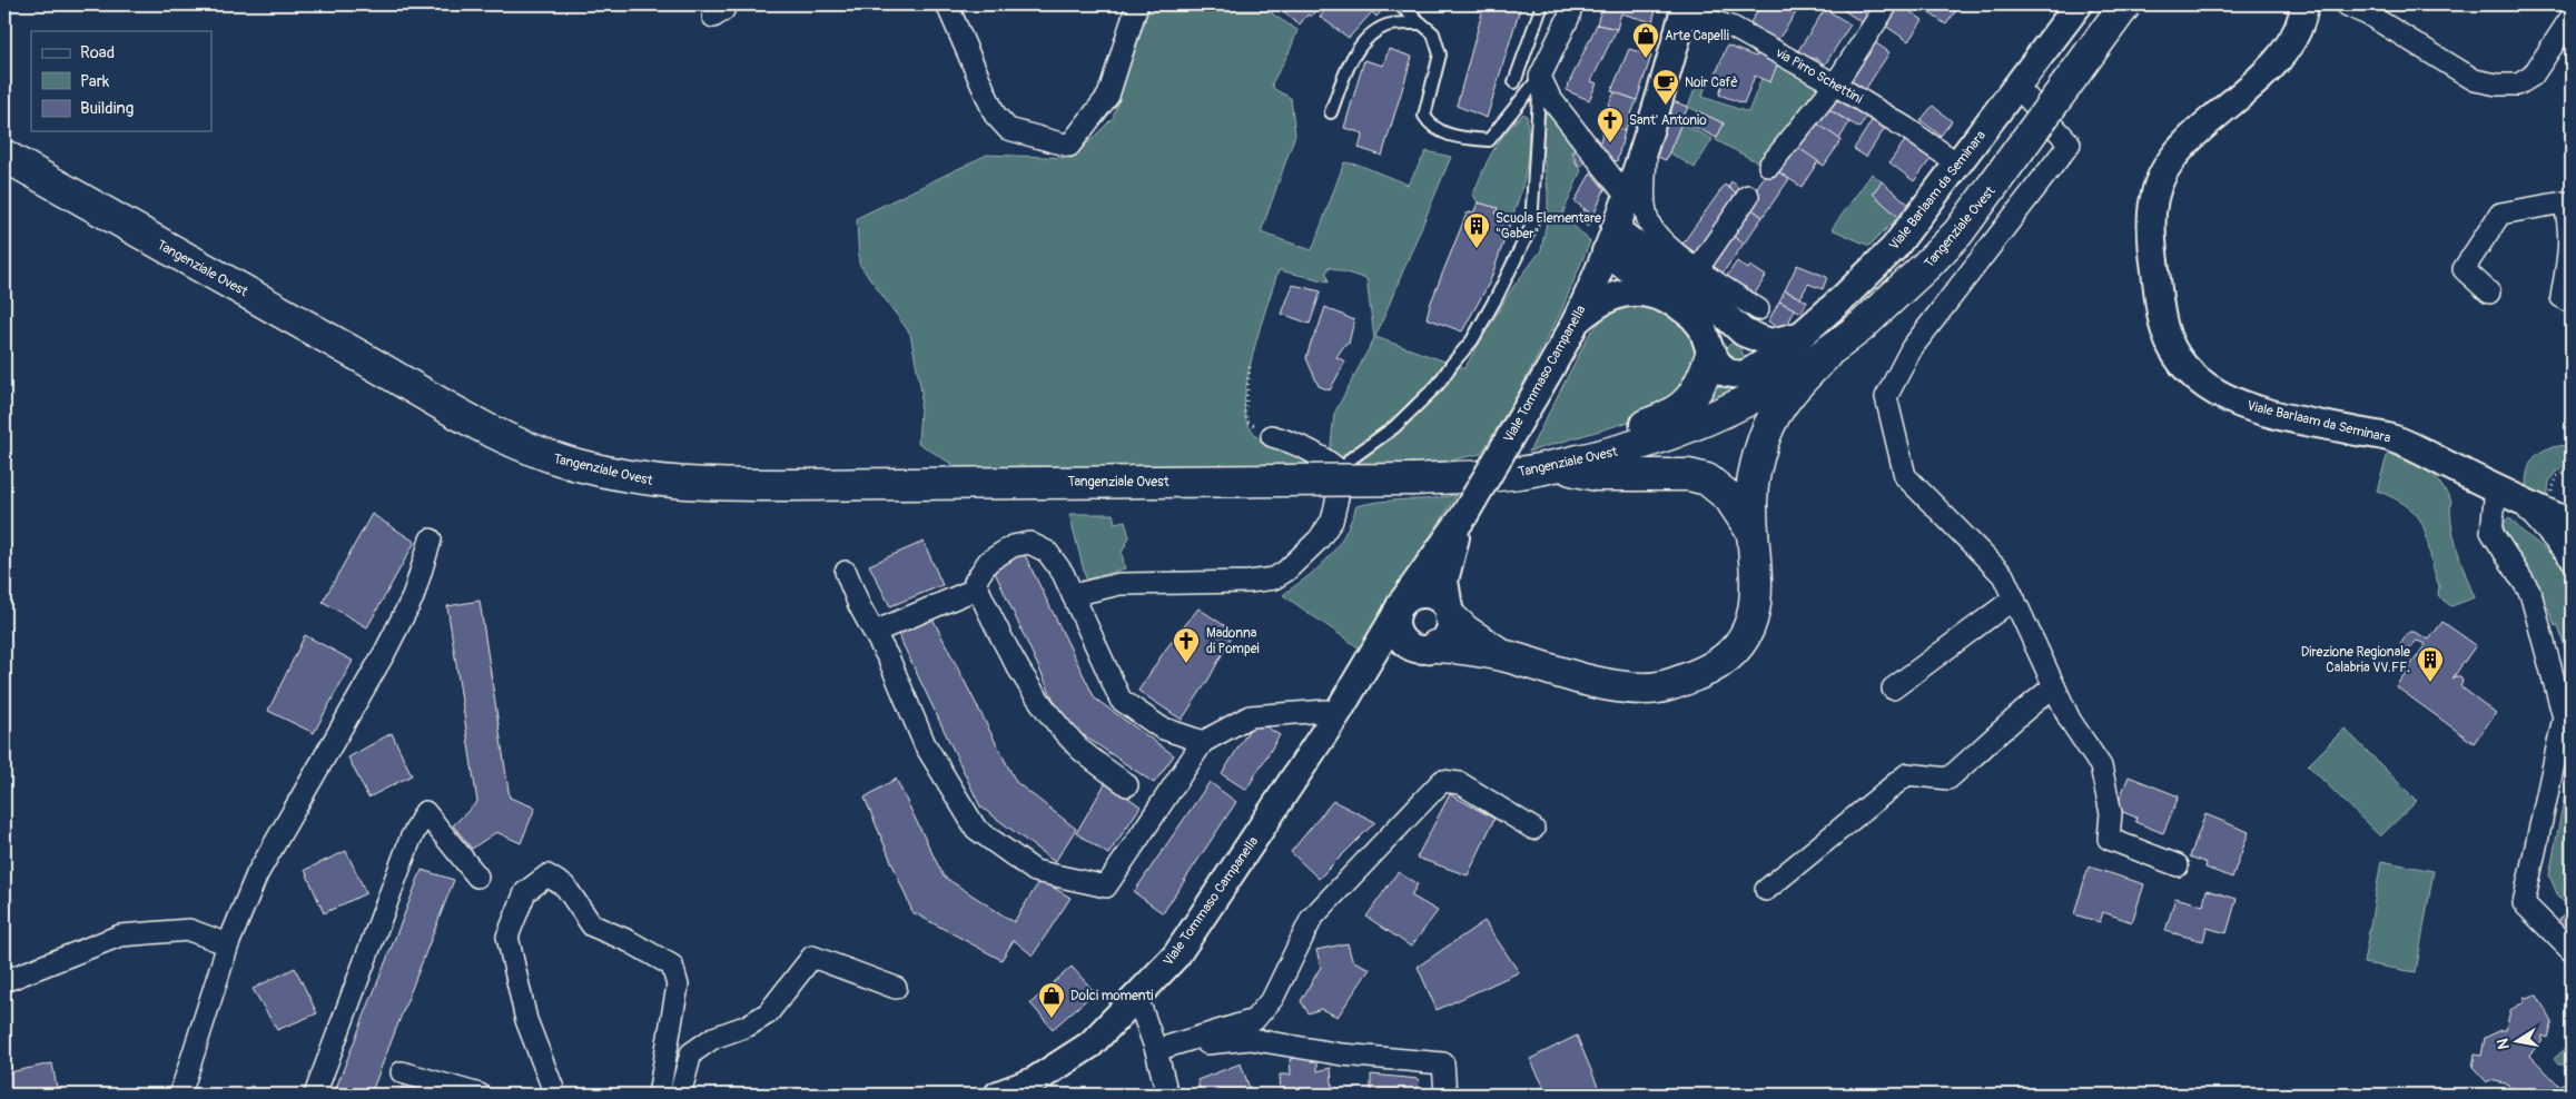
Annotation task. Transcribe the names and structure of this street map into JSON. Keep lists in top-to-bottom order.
{
  "streets": {
    "highway": ["Tangenziale Ovest"],
    "street": ["via Pirro Schettini", "Viale Barlaam da Seminara", "Viale Tommaso Campanella"]
  },
  "crossings": [
    ["via Pirro Schettini", "Viale Tommaso Campanella"]
  ],
  "places": {
    "shop": ["Arte Capelli", "Dolci momenti"],
    "cafe": ["Noir Cafè"],
    "church": ["Sant' Antonio", "Madonna di Pompei"],
    "building": ["Scuola Elementare \"Gaber\"", "Direzione Regionale Calabria VV.FF."]
  },
  "legend": ["Road", "Park", "Building"],
  "north": "left"
}
